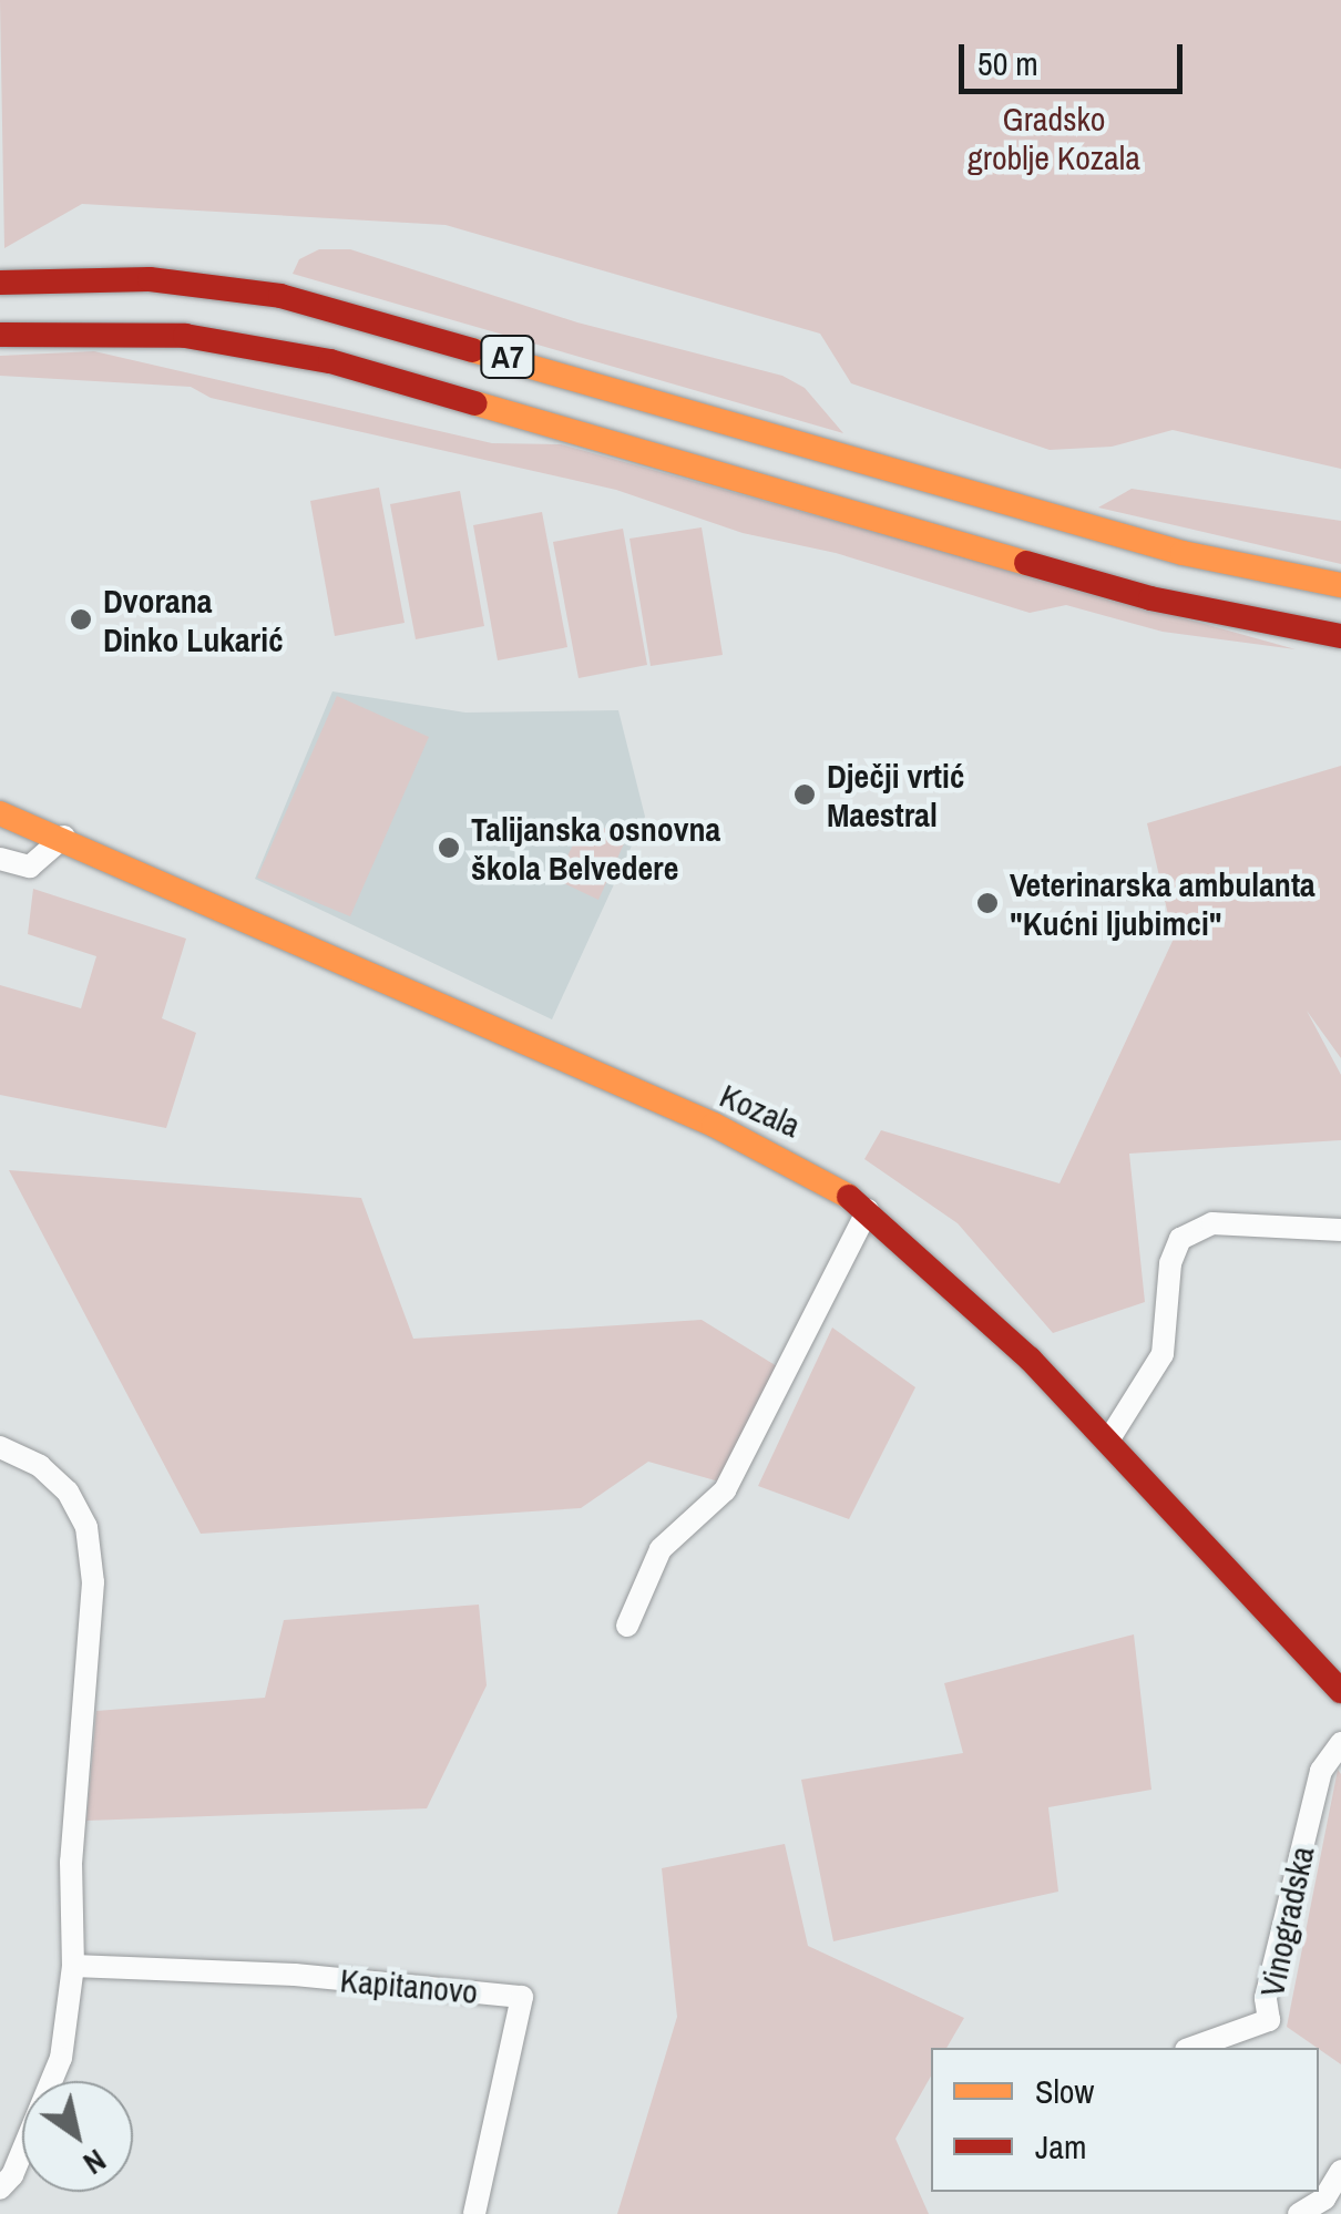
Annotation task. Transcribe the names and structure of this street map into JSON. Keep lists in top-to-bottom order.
{
  "streets": {
    "main road": ["A7", "Kozala"],
    "street": ["Vinogradska", "Kapitanovo"]
  },
  "parks": ["Gradsko groblje Kozala"],
  "places": [
    "Dvorana Dinko Lukarić",
    "Dječji vrtić Maestral",
    "Talijanska osnovna škola Belvedere",
    "Veterinarska ambulanta \"Kućni ljubimci\""
  ],
  "legend": ["Slow", "Jam"],
  "scale_bar": "50 m",
  "north": "bottom right"
}
